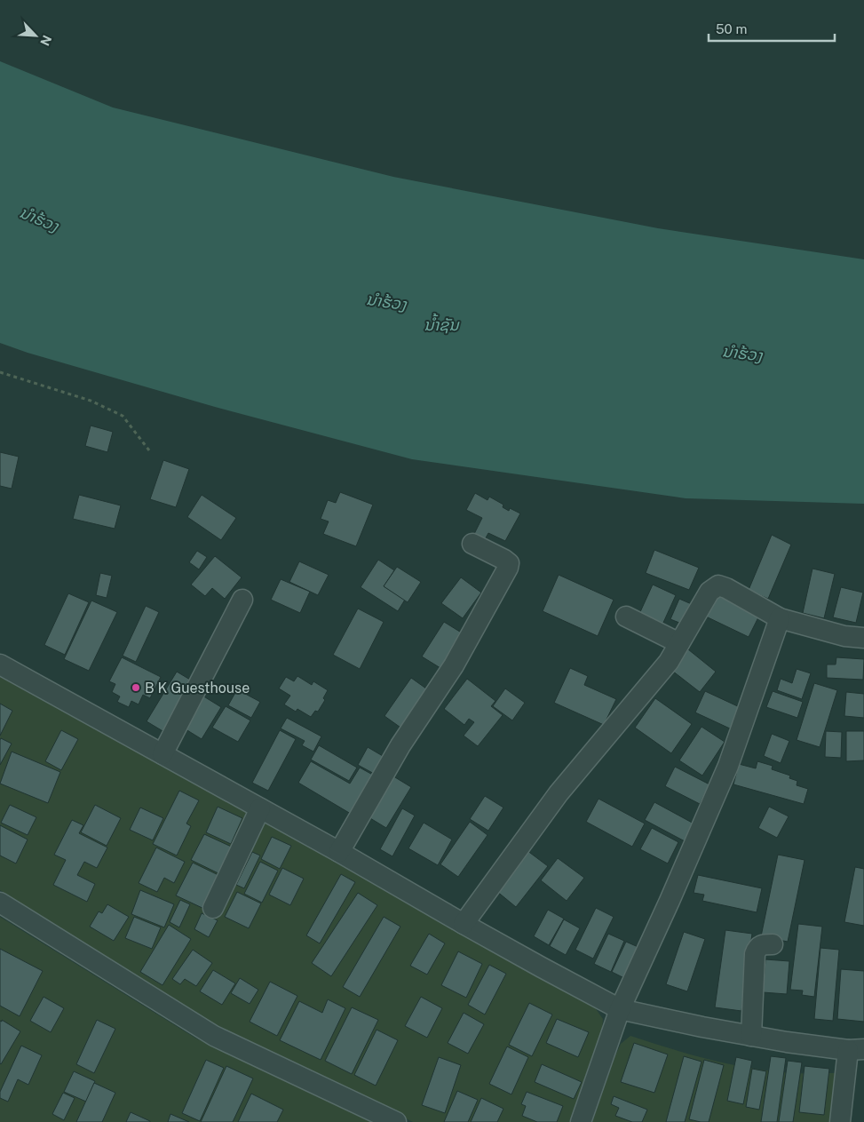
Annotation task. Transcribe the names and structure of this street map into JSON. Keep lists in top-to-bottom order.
{
  "water": ["ນຳ້ຮວງ", "ນ້ຳຊັນ"],
  "places": ["B K Guesthouse"],
  "scale_bar": "50 m",
  "north": "bottom right"
}
